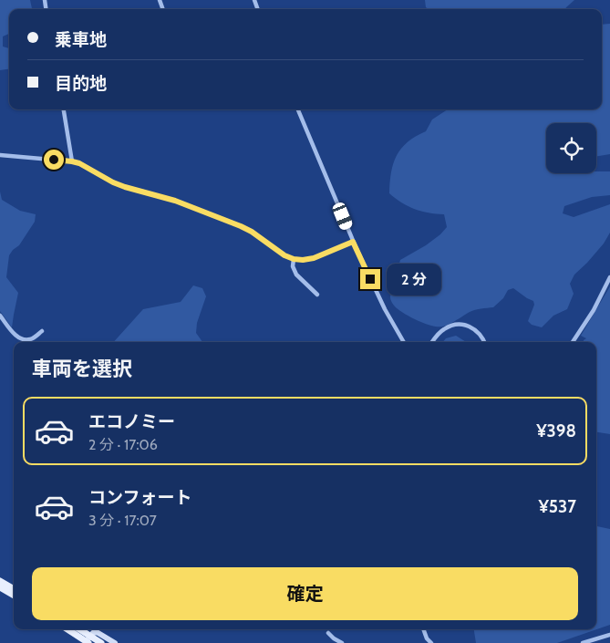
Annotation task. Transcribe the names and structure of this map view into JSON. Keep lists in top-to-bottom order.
{
  "page": {
    "banner": ["乗車地", "目的地"],
    "bubble": "2 分",
    "heading": "車両を選択",
    "list": [
      {
        "name": "エコノミー",
        "note": "2 分 · 17:06",
        "value": "¥398"
      },
      {
        "name": "コンフォート",
        "note": "3 分 · 17:07",
        "value": "¥537"
      }
    ],
    "buttons": "確定"
  }
}
